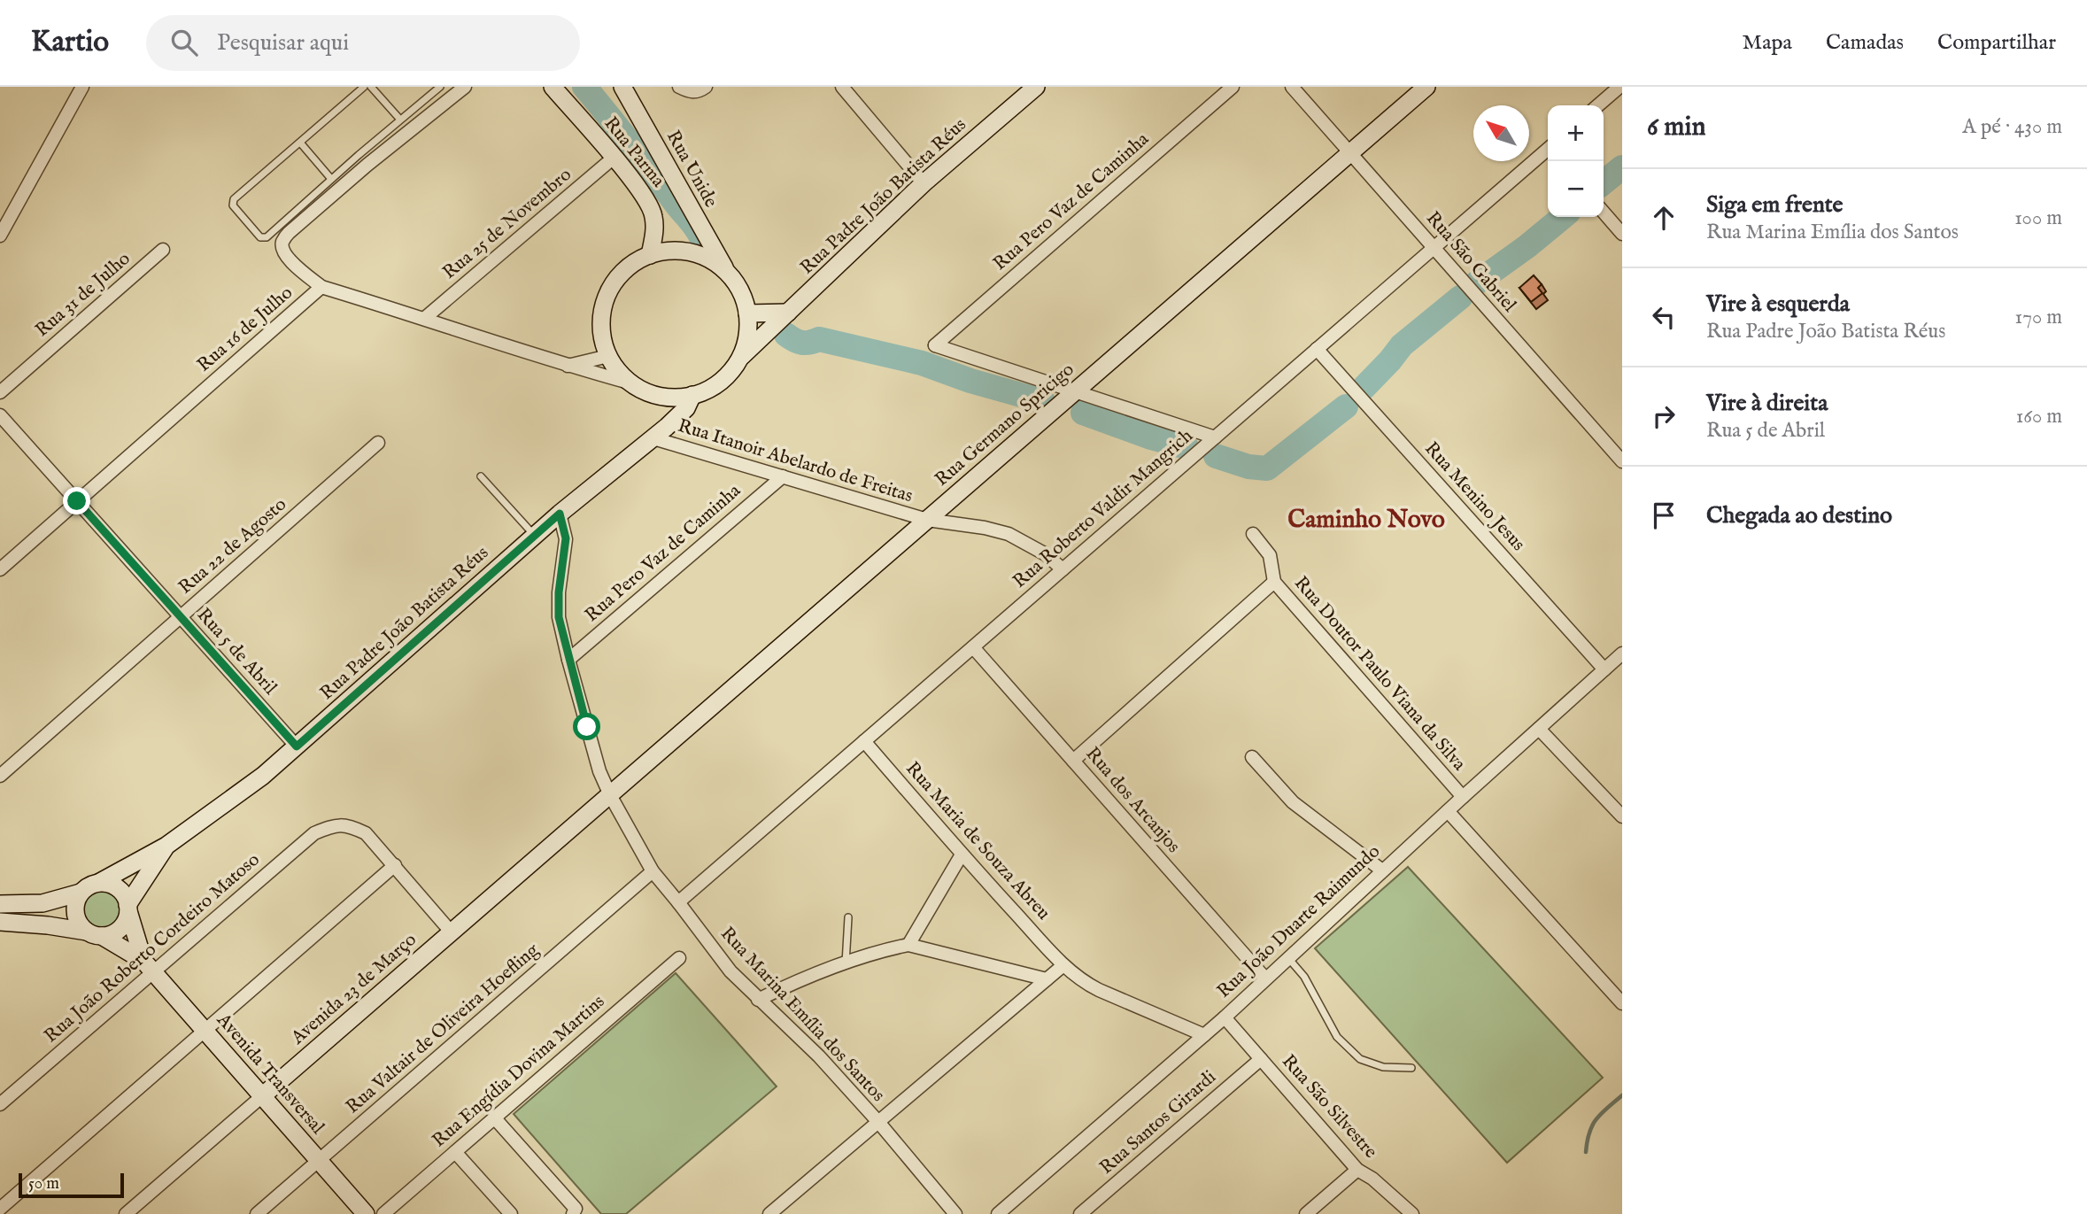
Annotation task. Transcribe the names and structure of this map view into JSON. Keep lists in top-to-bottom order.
{
  "streets": {
    "main road": [
      "Rua Parma",
      "Rua Unide",
      "Rua Padre João Batista Réus",
      "Rua Germano Spricigo",
      "Avenida 23 de Março",
      "Avenida Transversal"
    ],
    "street": [
      "Rua Pero Vaz de Caminha",
      "Rua 25 de Novembro",
      "Rua São Gabriel",
      "Rua 31 de Julho",
      "Rua 16 de Julho",
      "Rua Itanoir Abelardo de Freitas",
      "Rua Menino Jesus",
      "Rua Roberto Valdir Mangrich",
      "Rua 22 de Agosto",
      "Rua 5 de Abril",
      "Rua Doutor Paulo Viana da Silva",
      "Rua dos Arcanjos",
      "Rua Maria de Souza Abreu",
      "Rua João Duarte Raimundo",
      "Rua João Roberto Cordeiro Matoso",
      "Rua Marina Emília dos Santos",
      "Rua Valtair de Oliveira Hoefling",
      "Rua Engídia Dovina Martins",
      "Rua São Silvestre",
      "Rua Santos Girardi"
    ]
  },
  "crossings": [
    ["Rua Parma", "Rua Unide"],
    ["Rua Parma", "Rua Padre João Batista Réus"],
    ["Rua Parma", "Rua 25 de Novembro"],
    ["Rua Parma", "Rua 16 de Julho"],
    ["Rua Unide", "Rua Padre João Batista Réus"],
    ["Rua Unide", "Rua 16 de Julho"],
    ["Rua Padre João Batista Réus", "Rua 16 de Julho"],
    ["Rua Padre João Batista Réus", "Rua Itanoir Abelardo de Freitas"],
    ["Rua Padre João Batista Réus", "Rua 5 de Abril"],
    ["Rua Padre João Batista Réus", "Rua Marina Emília dos Santos"],
    ["Rua Padre João Batista Réus", "Avenida Transversal"],
    ["Rua Pero Vaz de Caminha", "Rua Germano Spricigo"],
    ["Rua Pero Vaz de Caminha", "Rua Itanoir Abelardo de Freitas"],
    ["Rua Pero Vaz de Caminha", "Rua Marina Emília dos Santos"],
    ["Rua 25 de Novembro", "Rua 16 de Julho"],
    ["Rua São Gabriel", "Rua Germano Spricigo"],
    ["Rua São Gabriel", "Rua Roberto Valdir Mangrich"],
    ["Rua 16 de Julho", "Rua 5 de Abril"],
    ["Rua Germano Spricigo", "Rua Itanoir Abelardo de Freitas"],
    ["Rua Germano Spricigo", "Avenida 23 de Março"],
    ["Rua Germano Spricigo", "Rua Marina Emília dos Santos"],
    ["Rua Itanoir Abelardo de Freitas", "Rua Roberto Valdir Mangrich"],
    ["Rua Menino Jesus", "Rua Roberto Valdir Mangrich"],
    ["Rua Menino Jesus", "Rua João Duarte Raimundo"],
    ["Rua Roberto Valdir Mangrich", "Rua dos Arcanjos"],
    ["Rua Roberto Valdir Mangrich", "Rua Maria de Souza Abreu"],
    ["Rua Roberto Valdir Mangrich", "Rua Marina Emília dos Santos"],
    ["Rua 22 de Agosto", "Rua 5 de Abril"],
    ["Rua Doutor Paulo Viana da Silva", "Rua dos Arcanjos"],
    ["Rua Doutor Paulo Viana da Silva", "Rua João Duarte Raimundo"],
    ["Rua dos Arcanjos", "Rua João Duarte Raimundo"],
    ["Rua Maria de Souza Abreu", "Rua João Duarte Raimundo"],
    ["Rua João Duarte Raimundo", "Rua São Silvestre"],
    ["Rua João Roberto Cordeiro Matoso", "Avenida Transversal"],
    ["Avenida 23 de Março", "Rua Marina Emília dos Santos"],
    ["Avenida 23 de Março", "Avenida Transversal"],
    ["Rua Marina Emília dos Santos", "Rua Valtair de Oliveira Hoefling"],
    ["Rua Valtair de Oliveira Hoefling", "Avenida Transversal"],
    ["Rua São Silvestre", "Rua Santos Girardi"]
  ],
  "districts": ["Caminho Novo"],
  "scale_bar": "50 m",
  "north": "top left",
  "page": {
    "header": "Kartio",
    "search": "Pesquisar aqui",
    "nav": ["Mapa", "Camadas", "Compartilhar"],
    "heading": ["6 min", "A pé · 430 m"],
    "map_buttons": ["+", "−"],
    "list": [
      ["Siga em frente", "Rua Marina Emília dos Santos", "100 m"],
      ["Vire à esquerda", "Rua Padre João Batista Réus", "170 m"],
      ["Vire à direita", "Rua 5 de Abril", "160 m"],
      "Chegada ao destino"
    ],
    "scale": "50 m"
  }
}
